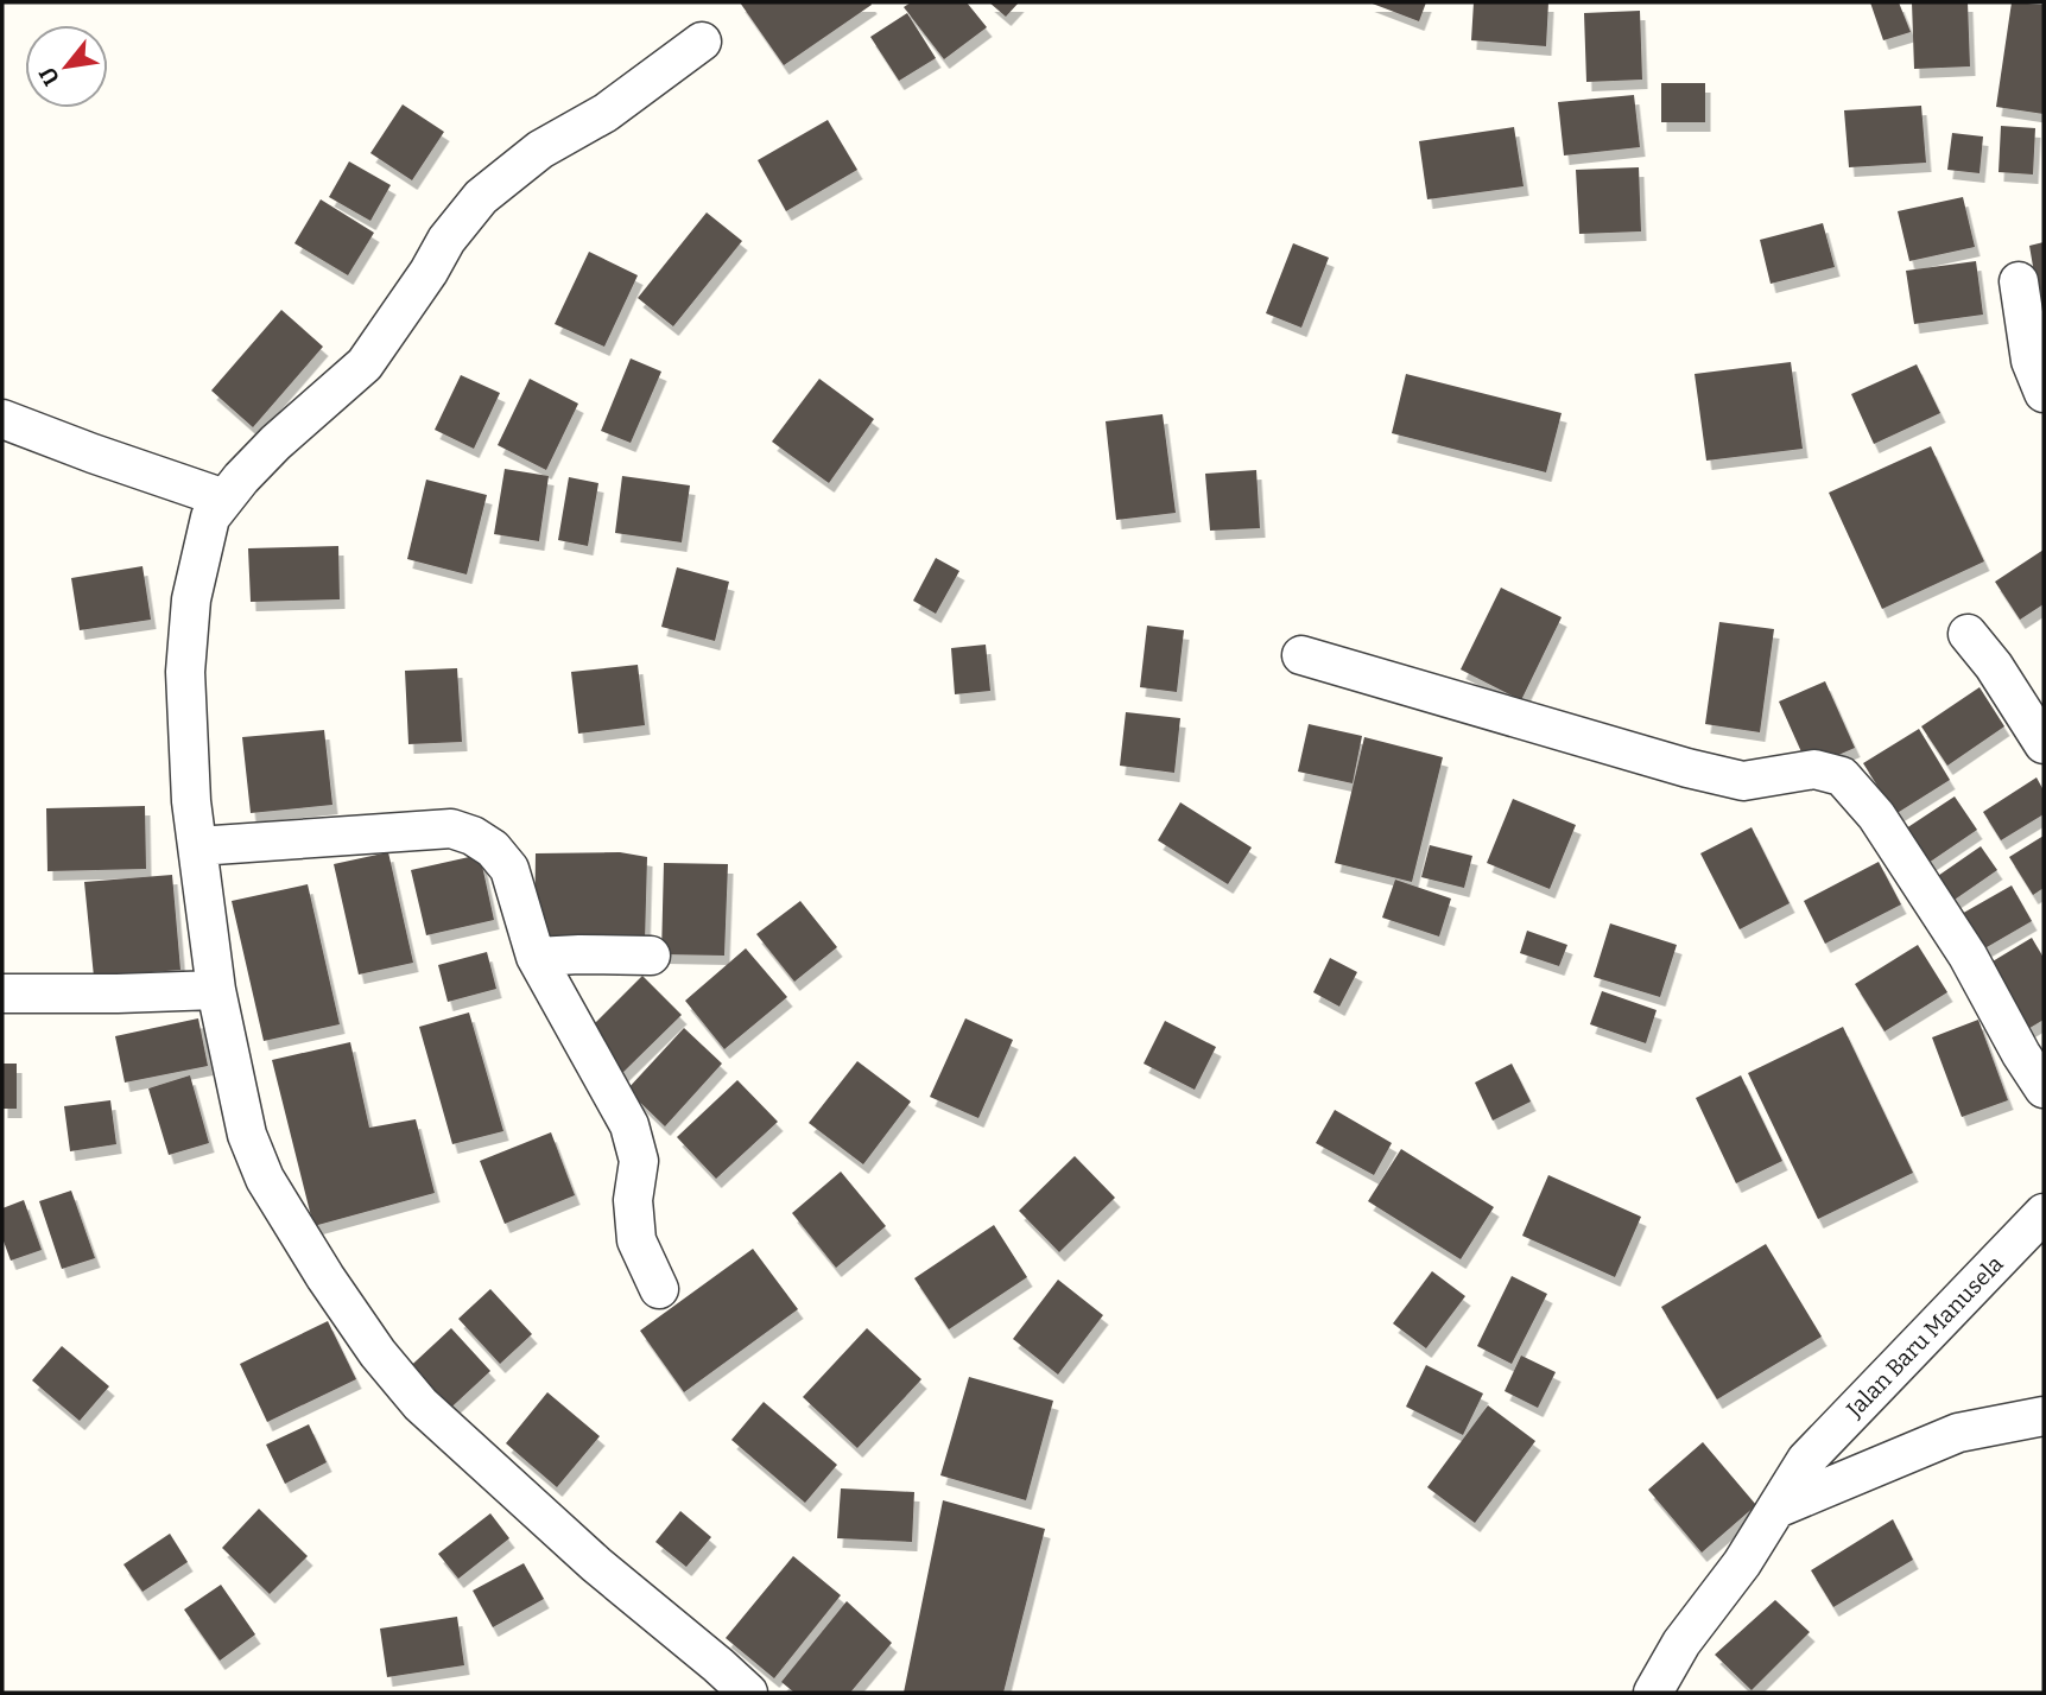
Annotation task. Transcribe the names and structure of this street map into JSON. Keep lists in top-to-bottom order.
{
  "streets": {
    "street": ["Jalan Baru Manusela"]
  },
  "north": "bottom left"
}
